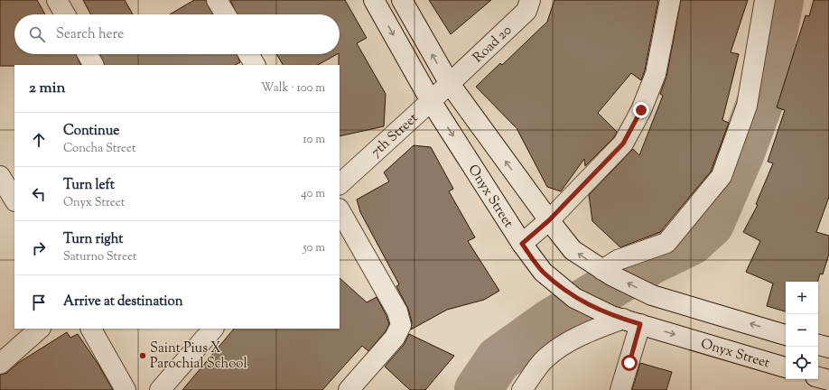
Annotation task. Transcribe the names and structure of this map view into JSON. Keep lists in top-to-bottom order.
{
  "streets": {
    "street": ["Road 20", "7th Street", "Onyx Street"]
  },
  "crossings": [
    ["Road 20", "7th Street"],
    ["7th Street", "Onyx Street"]
  ],
  "places": ["Saint Pius X Parochial School"],
  "page": {
    "search": "Search here",
    "heading": ["2 min", "Walk · 100 m"],
    "list": [
      ["Continue", "Concha Street", "10 m"],
      ["Turn left", "Onyx Street", "40 m"],
      ["Turn right", "Saturno Street", "50 m"],
      "Arrive at destination"
    ],
    "map_buttons": ["+", "−"]
  }
}
